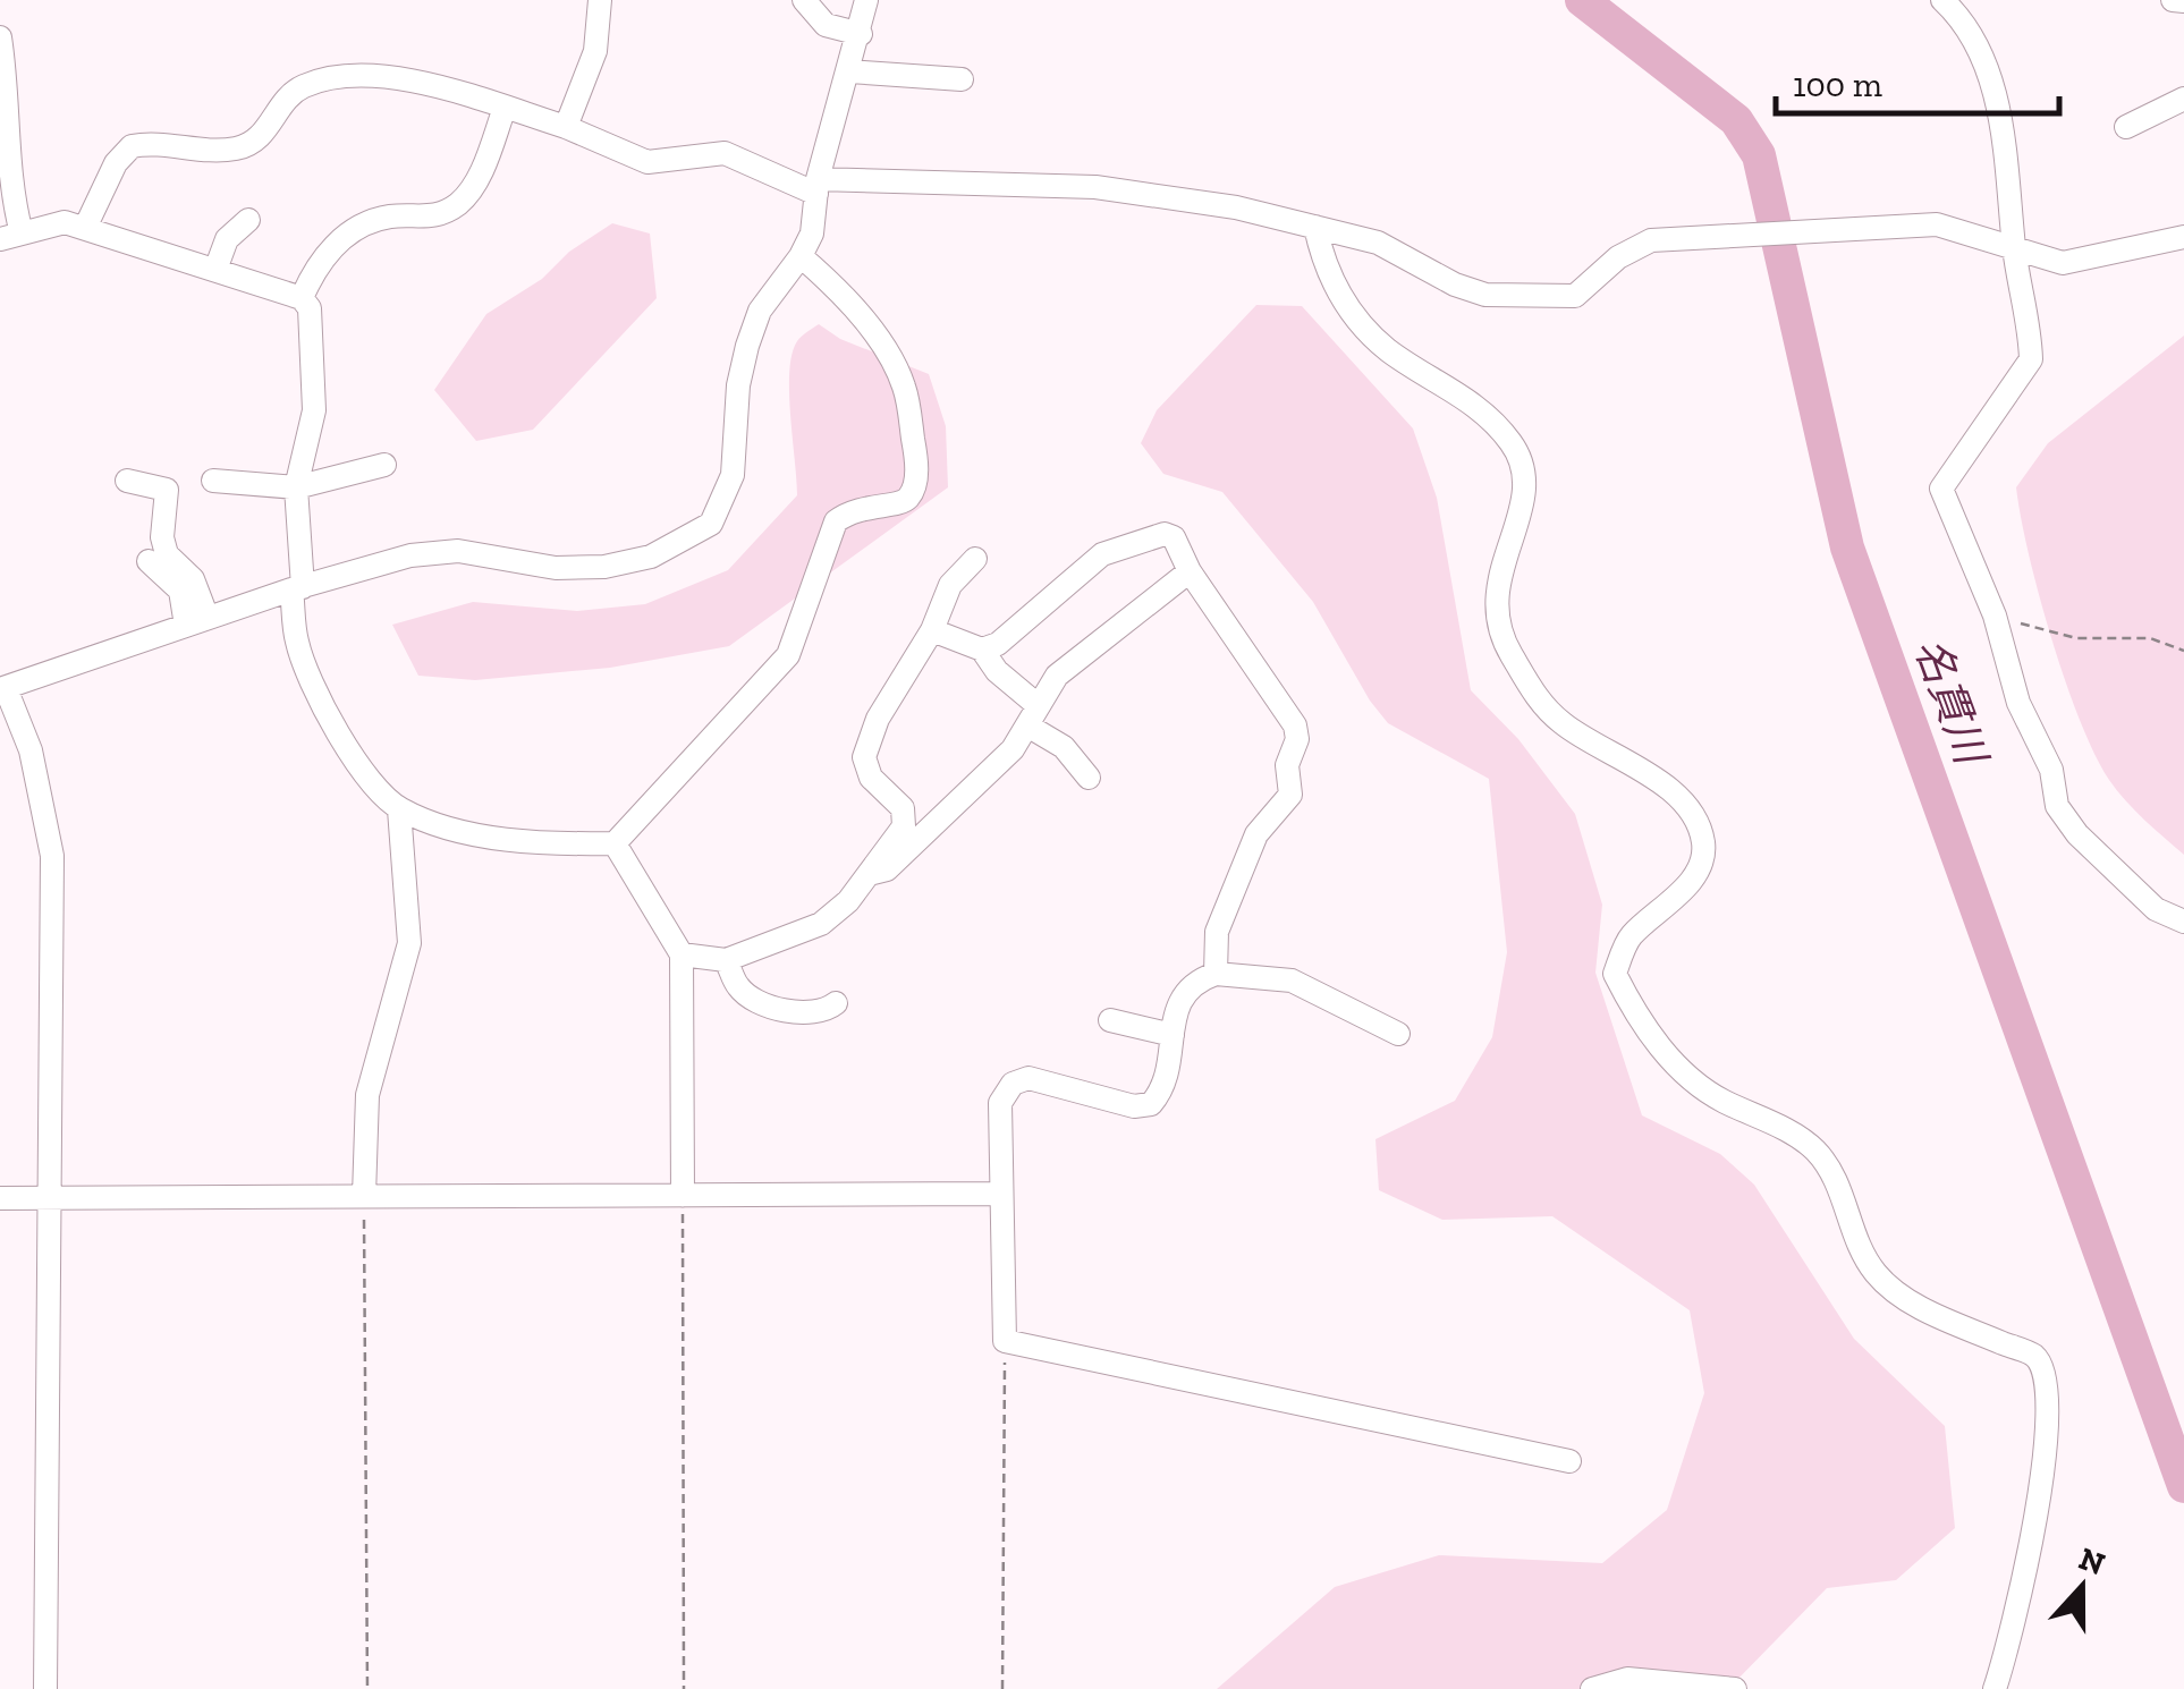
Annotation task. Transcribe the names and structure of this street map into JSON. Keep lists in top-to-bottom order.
{
  "water": ["名貫川"],
  "scale_bar": "100 m",
  "north": "top"
}
